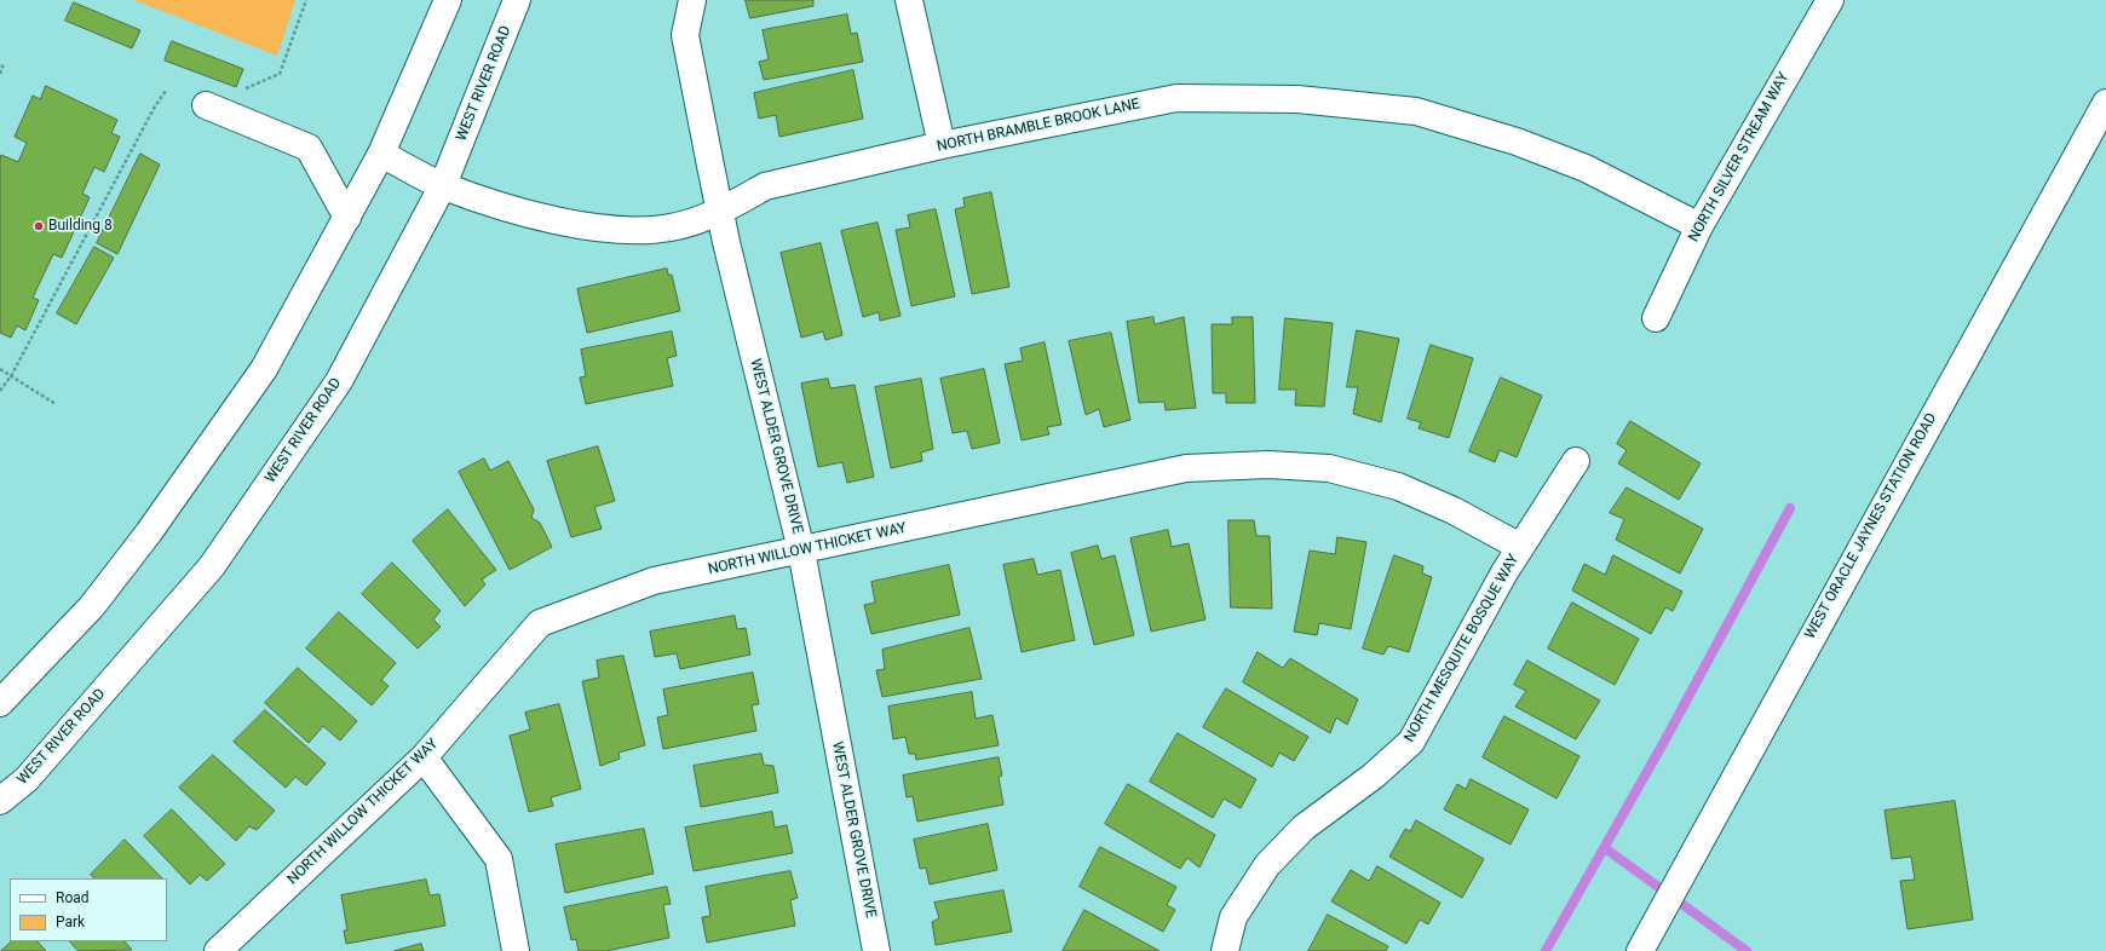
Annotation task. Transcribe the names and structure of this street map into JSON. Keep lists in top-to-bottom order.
{
  "streets": {
    "street": [
      "WEST RIVER ROAD",
      "NORTH BRAMBLE BROOK LANE",
      "NORTH SILVER STREAM WAY",
      "WEST ALDER GROVE DRIVE",
      "WEST ORACLE JAYNES STATION ROAD",
      "NORTH WILLOW THICKET WAY",
      "NORTH MESQUITE BOSQUE WAY"
    ]
  },
  "crossings": [
    ["WEST RIVER ROAD", "NORTH BRAMBLE BROOK LANE"],
    ["NORTH BRAMBLE BROOK LANE", "NORTH SILVER STREAM WAY"],
    ["NORTH BRAMBLE BROOK LANE", "WEST ALDER GROVE DRIVE"],
    ["WEST ALDER GROVE DRIVE", "NORTH WILLOW THICKET WAY"],
    ["NORTH WILLOW THICKET WAY", "NORTH MESQUITE BOSQUE WAY"]
  ],
  "places": ["Building 8"],
  "legend": ["Road", "Park"]
}
